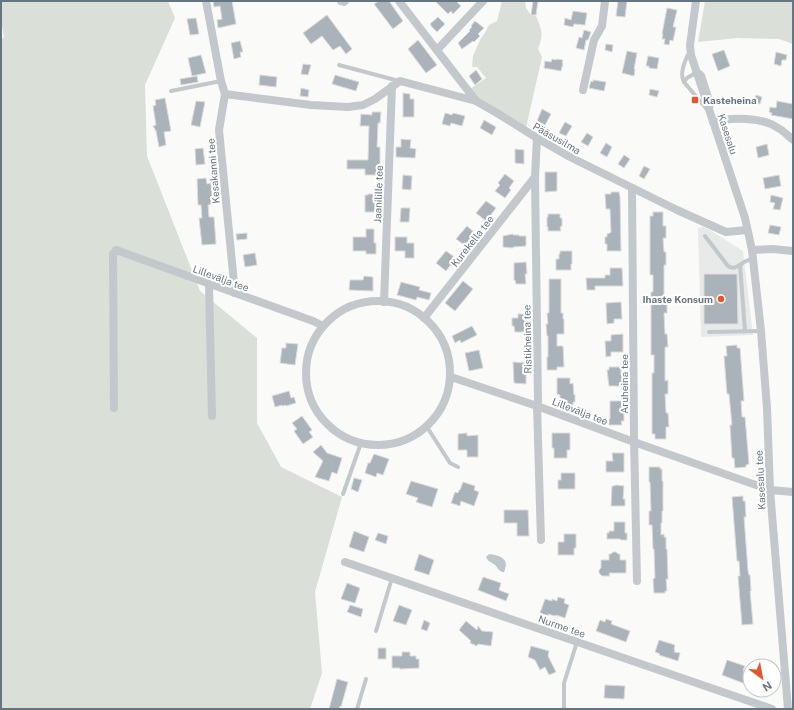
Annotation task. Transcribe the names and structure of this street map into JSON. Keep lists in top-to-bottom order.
{
  "streets": {
    "street": [
      "Kasesalu",
      "Pääsusilma",
      "Kesakanni tee",
      "Jaanilille tee",
      "Kurekella tee",
      "Lillevälja tee",
      "Ristikheina tee",
      "Aruheina tee",
      "Kasesalu tee",
      "Nurme tee"
    ]
  },
  "crossings": [
    ["Kasesalu", "Pääsusilma"],
    ["Kasesalu", "Kasesalu tee"],
    ["Pääsusilma", "Ristikheina tee"],
    ["Pääsusilma", "Aruheina tee"],
    ["Kesakanni tee", "Lillevälja tee"],
    ["Kurekella tee", "Ristikheina tee"],
    ["Lillevälja tee", "Ristikheina tee"],
    ["Lillevälja tee", "Aruheina tee"],
    ["Lillevälja tee", "Kasesalu tee"]
  ],
  "places": {
    "transit": ["Kasteheina"],
    "other": ["Ihaste Konsum"]
  },
  "north": "bottom right"
}
